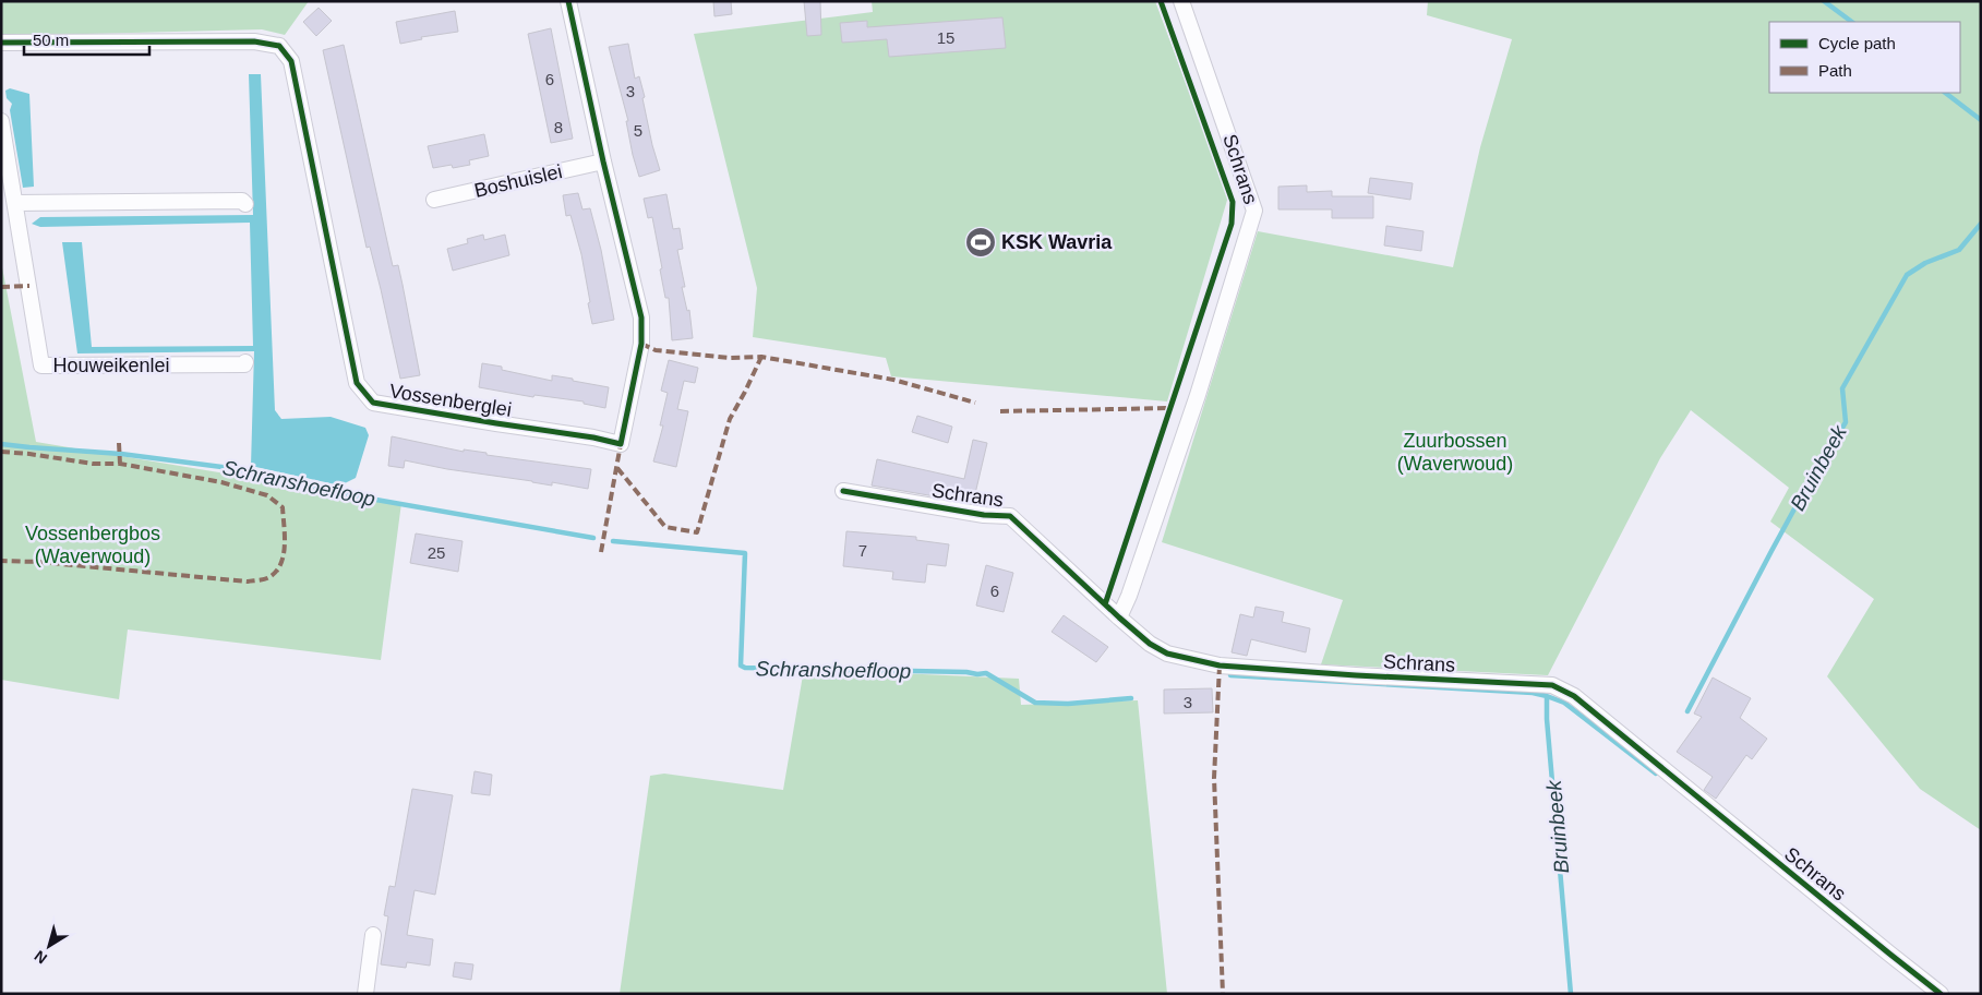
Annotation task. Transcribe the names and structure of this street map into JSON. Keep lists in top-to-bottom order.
{
  "streets": {
    "street": [
      "Schrans",
      "Boshuislei",
      "Houweikenlei",
      "Vossenberglei"
    ]
  },
  "crossings": [
    ["Boshuislei", "Vossenberglei"]
  ],
  "water": ["Bruinbeek", "Schranshoefloop"],
  "parks": ["Zuurbossen (Waverwoud)", "Vossenbergbos (Waverwoud)"],
  "places": {
    "sports": ["KSK Wavria"]
  },
  "house_numbers": [
    "15",
    "6",
    "3",
    "8",
    "5",
    "7",
    "25",
    "6",
    "3"
  ],
  "legend": ["Cycle path", "Path"],
  "scale_bar": "50 m",
  "north": "bottom left"
}
